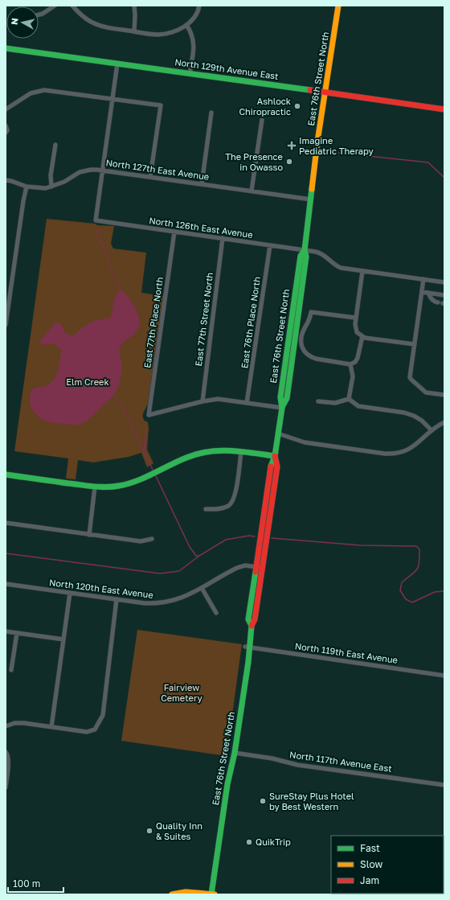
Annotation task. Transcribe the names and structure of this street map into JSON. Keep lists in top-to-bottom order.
{
  "streets": {
    "main road": ["North 129th Avenue East", "East 76th Street North"],
    "street": [
      "North 127th East Avenue",
      "North 126th East Avenue",
      "East 77th Street North",
      "East 77th Place North",
      "East 76th Place North",
      "North 120th East Avenue",
      "North 119th East Avenue",
      "North 117th Avenue East"
    ]
  },
  "crossings": [
    ["North 129th Avenue East", "East 76th Street North"],
    ["East 76th Street North", "North 127th East Avenue"],
    ["East 76th Street North", "North 126th East Avenue"],
    ["East 76th Street North", "North 120th East Avenue"],
    ["East 76th Street North", "North 119th East Avenue"],
    ["East 76th Street North", "North 117th Avenue East"],
    ["North 127th East Avenue", "North 126th East Avenue"],
    ["North 126th East Avenue", "East 77th Street North"],
    ["North 126th East Avenue", "East 77th Place North"],
    ["North 126th East Avenue", "East 76th Place North"],
    ["East 77th Street North", "East 77th Place North"]
  ],
  "parks": ["Elm Creek", "Fairview Cemetery"],
  "places": {
    "other": [
      "Ashlock Chiropractic",
      "The Presence in Owasso",
      "SureStay Plus Hotel by Best Western",
      "Quality Inn & Suites",
      "QuikTrip"
    ],
    "health": ["Imagine Pediatric Therapy"]
  },
  "legend": ["Fast", "Slow", "Jam"],
  "scale_bar": "100 m",
  "north": "left"
}
